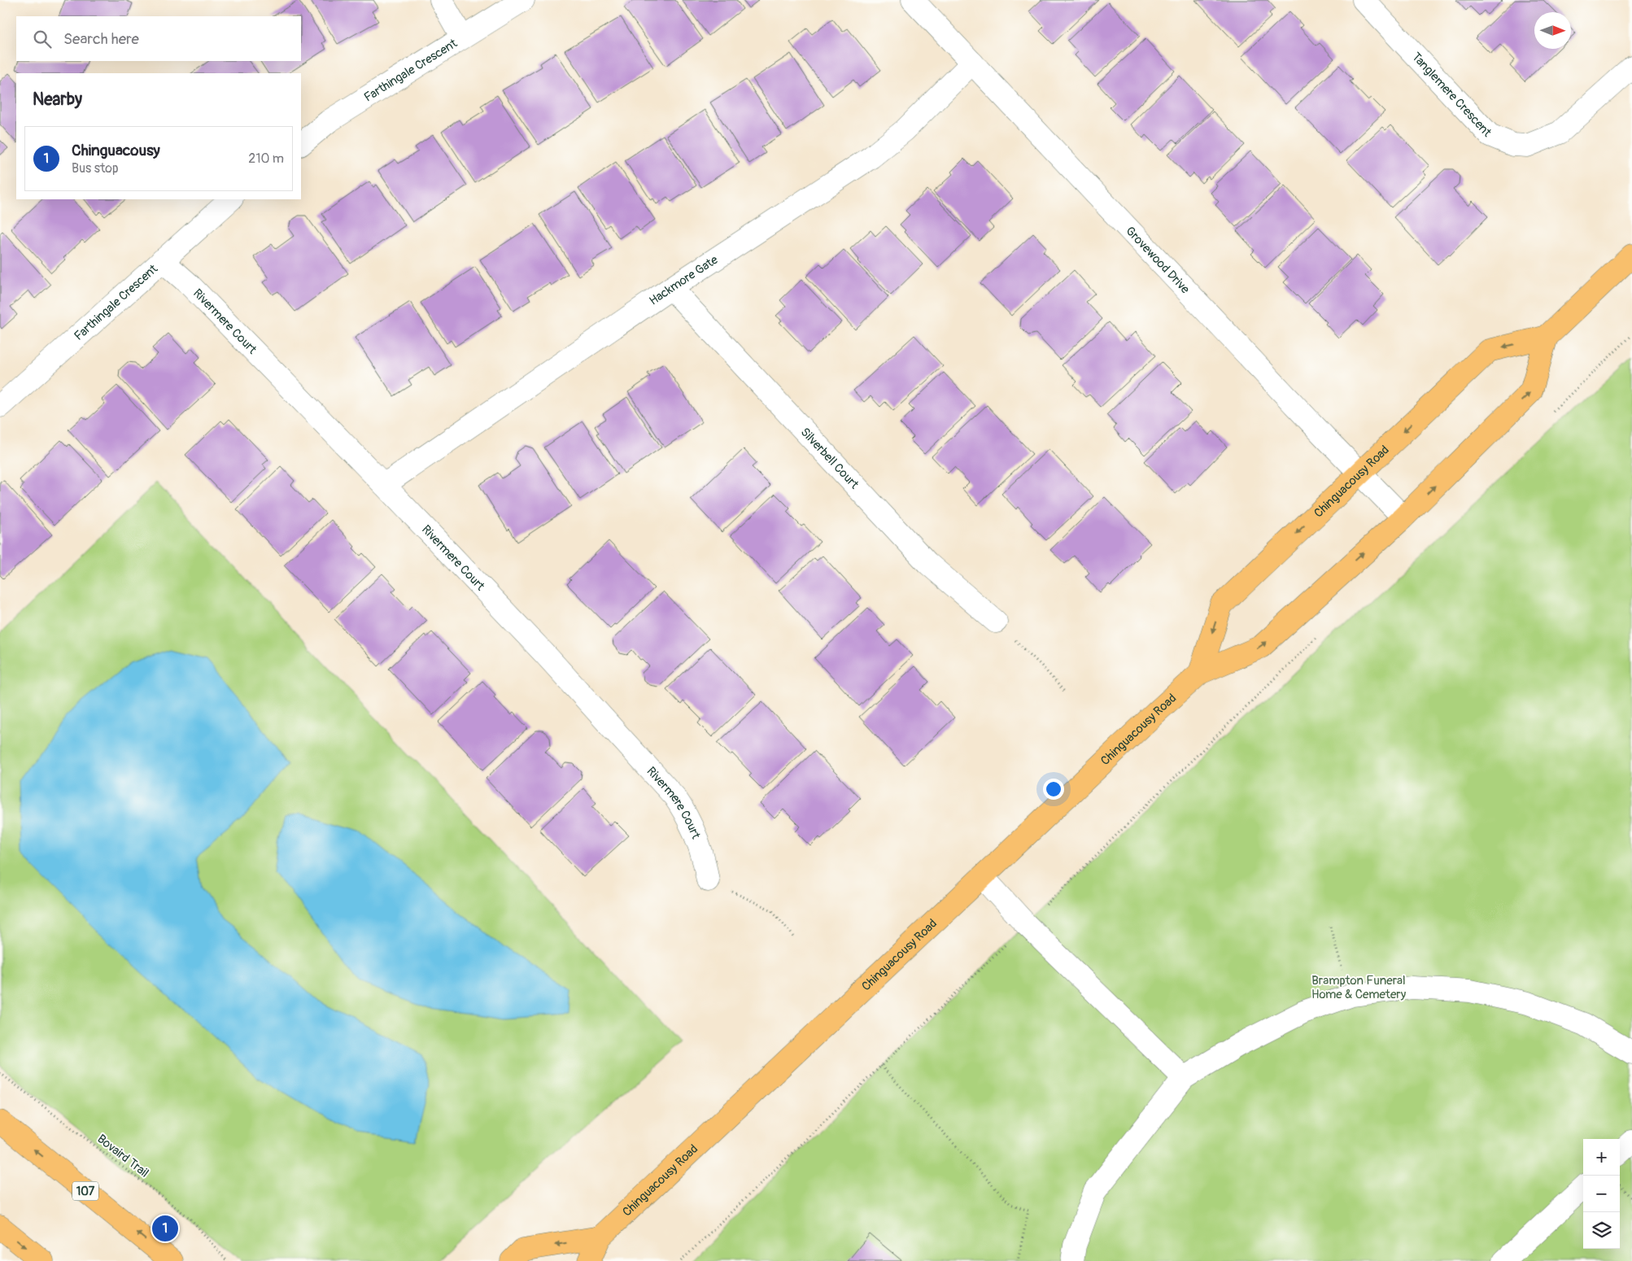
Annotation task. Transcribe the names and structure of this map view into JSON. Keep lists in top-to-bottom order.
{
  "streets": {
    "main road": ["Chinguacousy Road", "107"],
    "street": [
      "Farthingale Crescent",
      "Tanglemere Crescent",
      "Grovewood Drive",
      "Hackmore Gate",
      "Rivermere Court",
      "Silverbell Court"
    ],
    "path": ["Bovaird Trail"]
  },
  "crossings": [
    ["Farthingale Crescent", "Rivermere Court"],
    ["Grovewood Drive", "Hackmore Gate"],
    ["Grovewood Drive", "Chinguacousy Road"],
    ["Hackmore Gate", "Rivermere Court"],
    ["Hackmore Gate", "Silverbell Court"]
  ],
  "parks": ["Brampton Funeral Home & Cemetery"],
  "north": "right",
  "page": {
    "search": "Search here",
    "heading": "Nearby",
    "list": [
      {
        "mark": "1",
        "name": "Chinguacousy",
        "note": "Bus stop",
        "value": "210 m"
      }
    ],
    "map_buttons": ["+", "−"],
    "pins": "1"
  }
}
